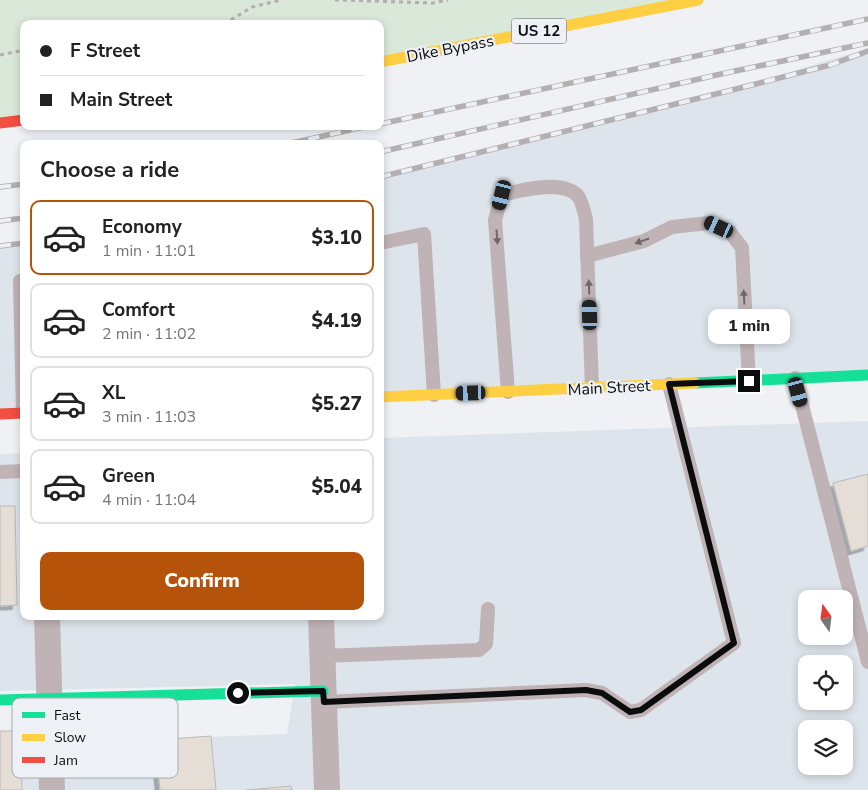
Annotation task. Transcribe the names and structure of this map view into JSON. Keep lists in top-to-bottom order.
{
  "streets": {
    "main road": ["US 12", "Dike Bypass", "Main Street"]
  },
  "legend": ["Fast", "Slow", "Jam"],
  "north": "top",
  "page": {
    "banner": ["F Street", "Main Street"],
    "heading": "Choose a ride",
    "list": [
      {
        "name": "Economy",
        "note": "1 min · 11:01",
        "value": "$3.10"
      },
      {
        "name": "Comfort",
        "note": "2 min · 11:02",
        "value": "$4.19"
      },
      {
        "name": "XL",
        "note": "3 min · 11:03",
        "value": "$5.27"
      },
      {
        "name": "Green",
        "note": "4 min · 11:04",
        "value": "$5.04"
      }
    ],
    "bubble": "1 min",
    "buttons": "Confirm"
  }
}
